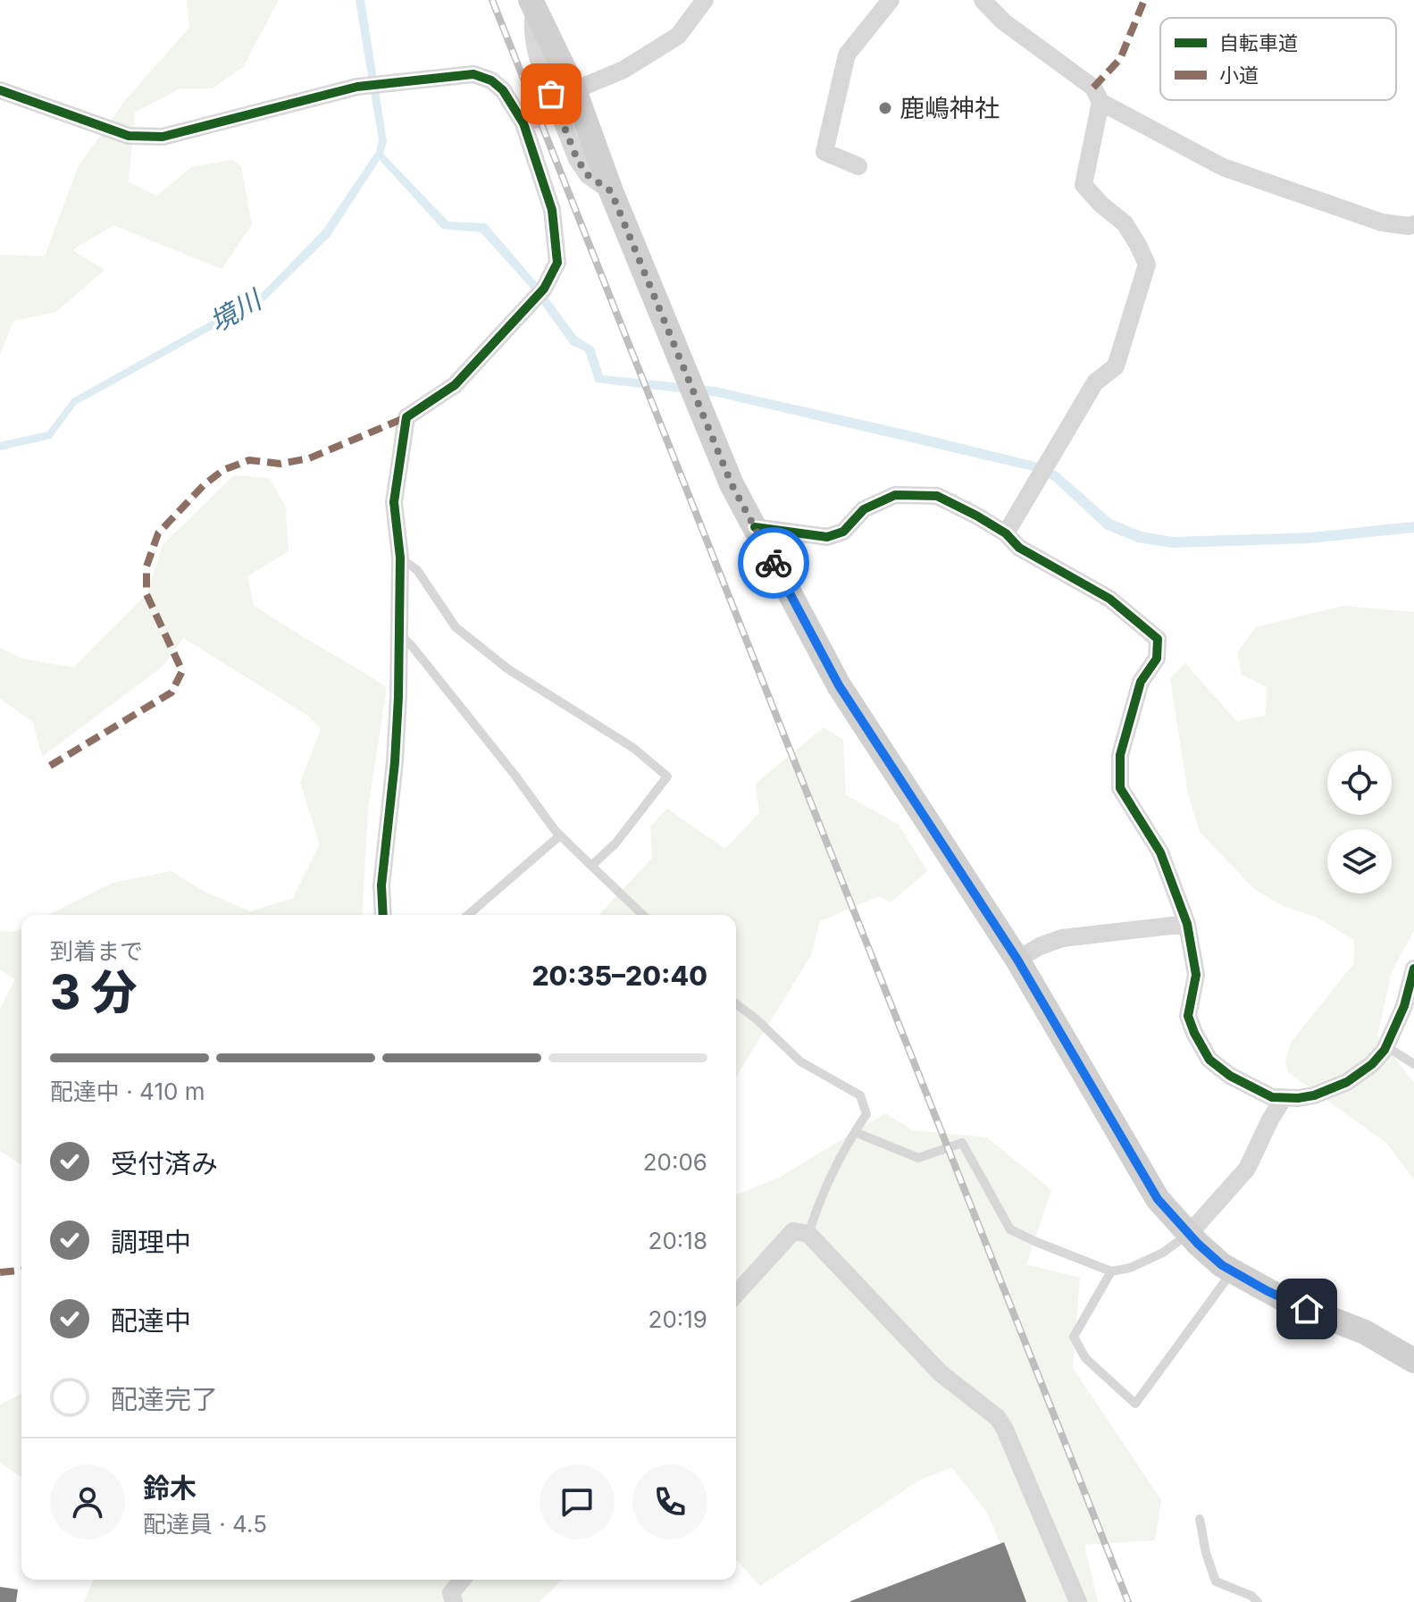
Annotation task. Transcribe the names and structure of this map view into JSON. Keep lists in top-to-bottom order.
{
  "water": ["境川"],
  "places": ["鹿嶋神社"],
  "legend": ["自転車道", "小道"],
  "page": {
    "heading": ["3 分", "到着まで", "20:35–20:40"],
    "panel": ["鈴木", "配達員 · 4.5"],
    "bar": "配達中 · 410 m",
    "list": [
      ["受付済み", "20:06"],
      ["調理中", "20:18"],
      ["配達中", "20:19"],
      "配達完了"
    ]
  }
}
